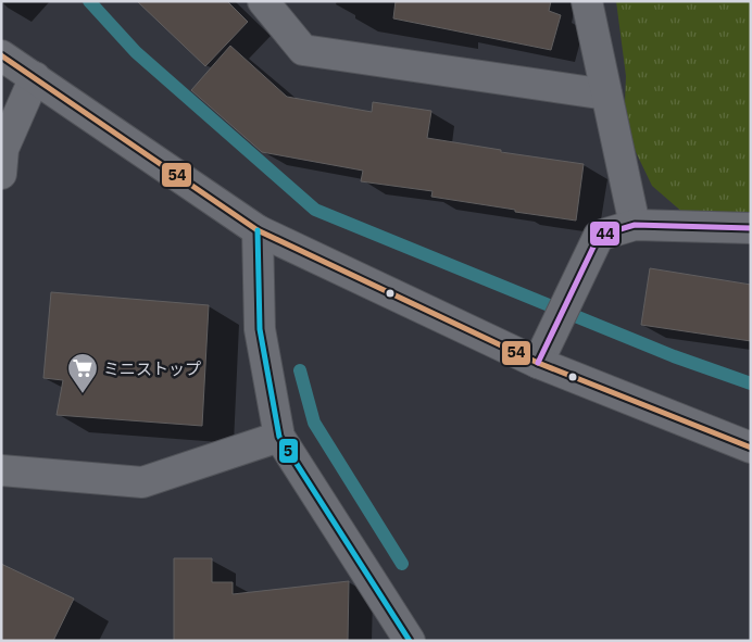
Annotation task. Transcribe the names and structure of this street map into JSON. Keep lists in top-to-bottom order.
{
  "places": {
    "supermarket": ["ミニストップ"]
  },
  "lines": ["transit line 54", "transit line 44", "transit line 5"]
}
